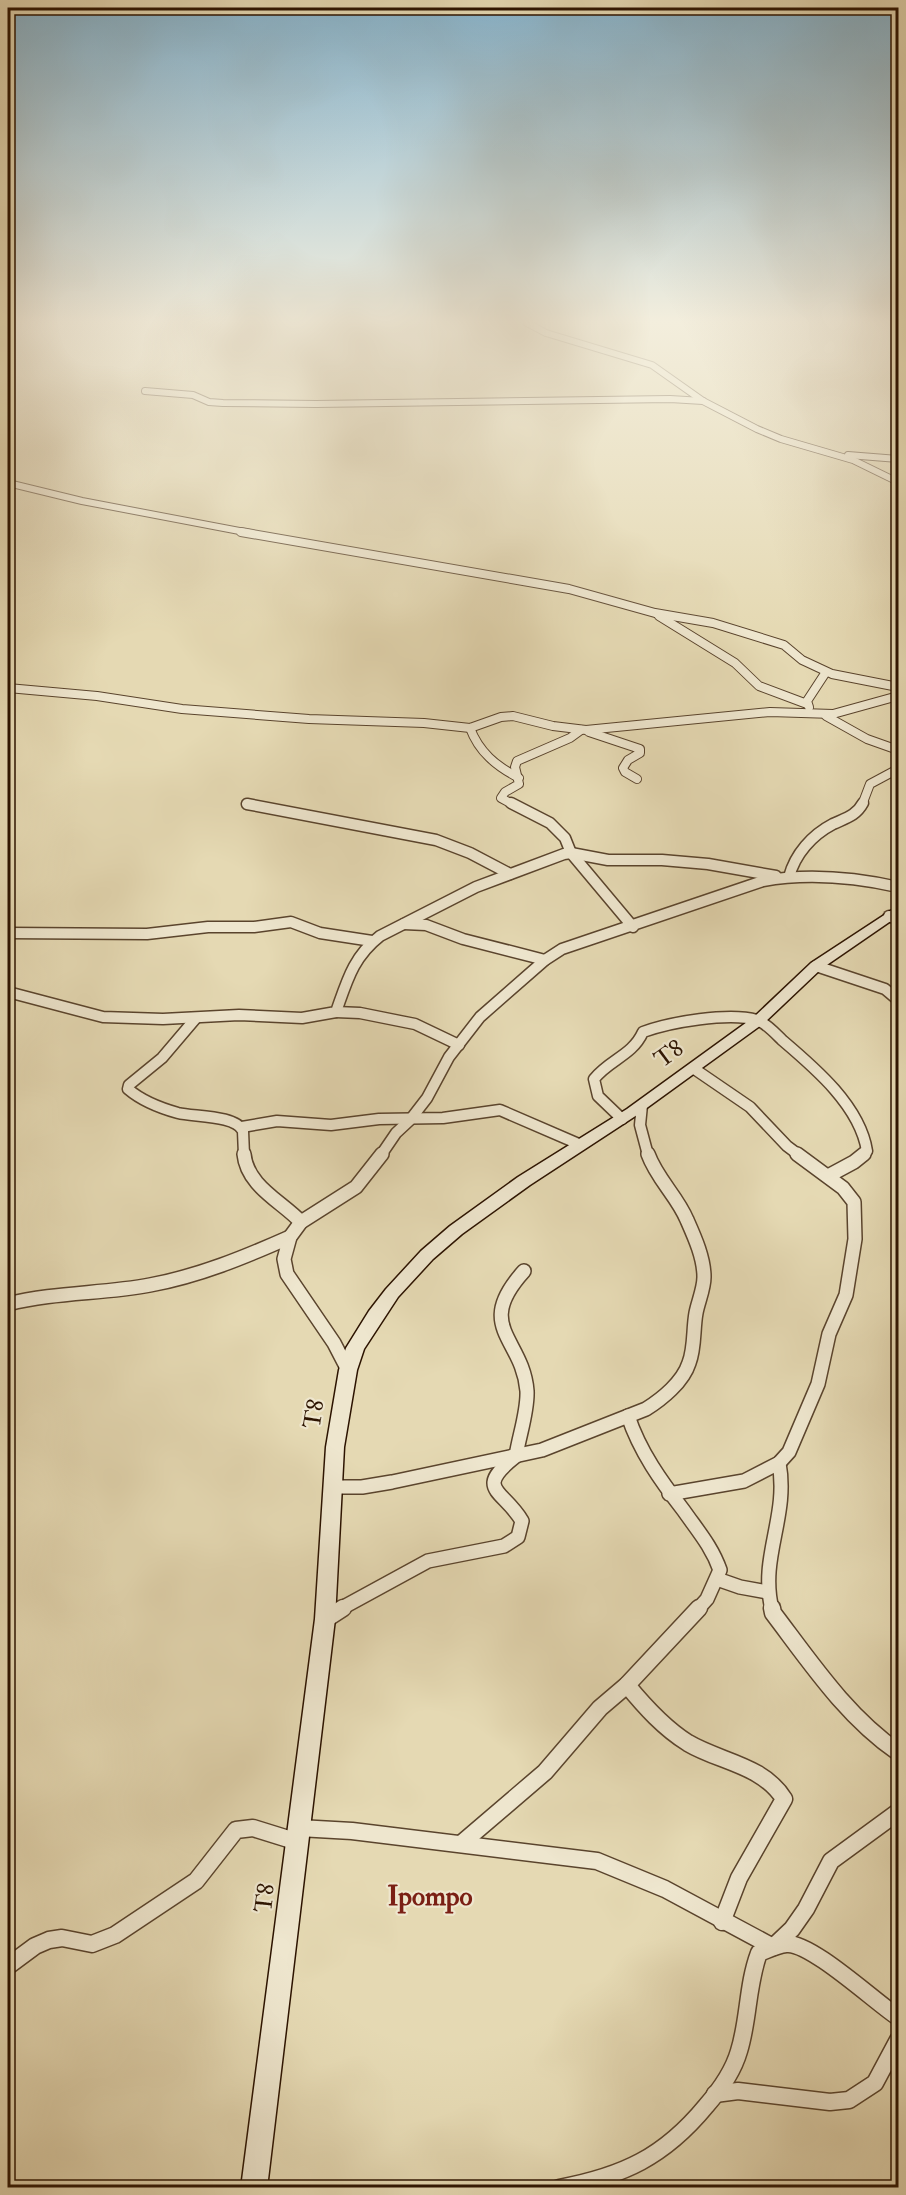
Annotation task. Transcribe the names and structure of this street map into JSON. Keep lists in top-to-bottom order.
{
  "streets": {
    "street": ["T8"]
  },
  "districts": ["Ipompo"]
}
